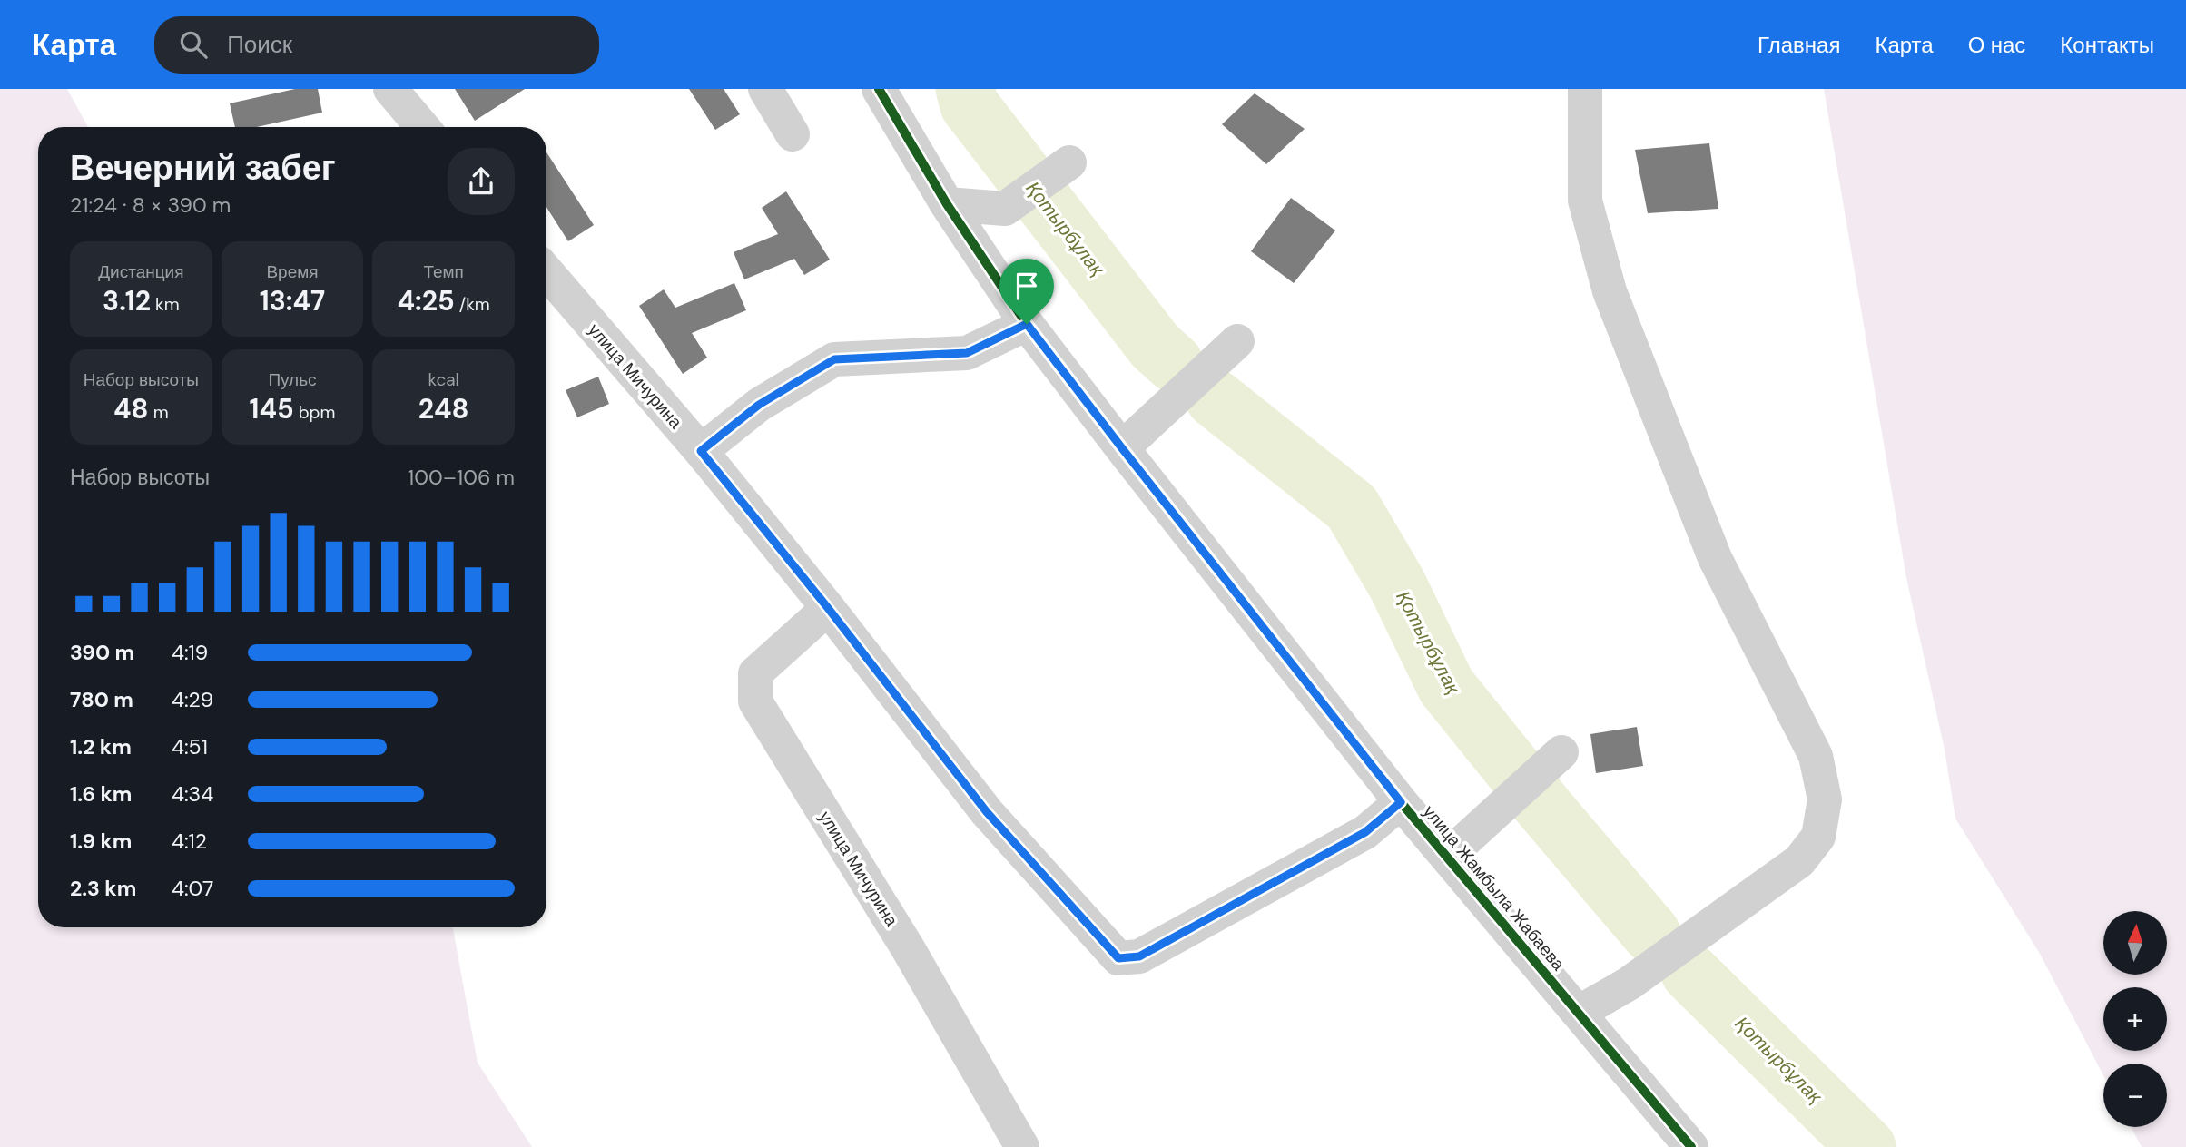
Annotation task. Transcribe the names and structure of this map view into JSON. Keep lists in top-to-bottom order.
{
  "streets": {
    "street": ["улица Мичурина", "улица Жамбыла Жабаева"]
  },
  "crossings": [
    ["улица Мичурина", "улица Жамбыла Жабаева"]
  ],
  "water": ["Қотырбұлақ"],
  "north": "top",
  "page": {
    "header": "Карта",
    "search": "Поиск",
    "nav": [
      "Главная",
      "Карта",
      "О нас",
      "Контакты"
    ],
    "heading": ["Вечерний забег", "21:24 · 8 × 390 m"],
    "stats": [
      ["Дистанция", "3.12 km"],
      ["Время", "13:47"],
      ["Темп", "4:25 /km"],
      ["Набор высоты", "48 m"],
      ["Пульс", "145 bpm"],
      ["kcal", "248"]
    ],
    "chart": ["Набор высоты", "100–106 m"],
    "list": [
      {
        "name": "390 m",
        "note": "4:19"
      },
      {
        "name": "780 m",
        "note": "4:29"
      },
      {
        "name": "1.2 km",
        "note": "4:51"
      },
      {
        "name": "1.6 km",
        "note": "4:34"
      },
      {
        "name": "1.9 km",
        "note": "4:12"
      },
      {
        "name": "2.3 km",
        "note": "4:07"
      }
    ],
    "map_buttons": ["+", "−"]
  }
}
